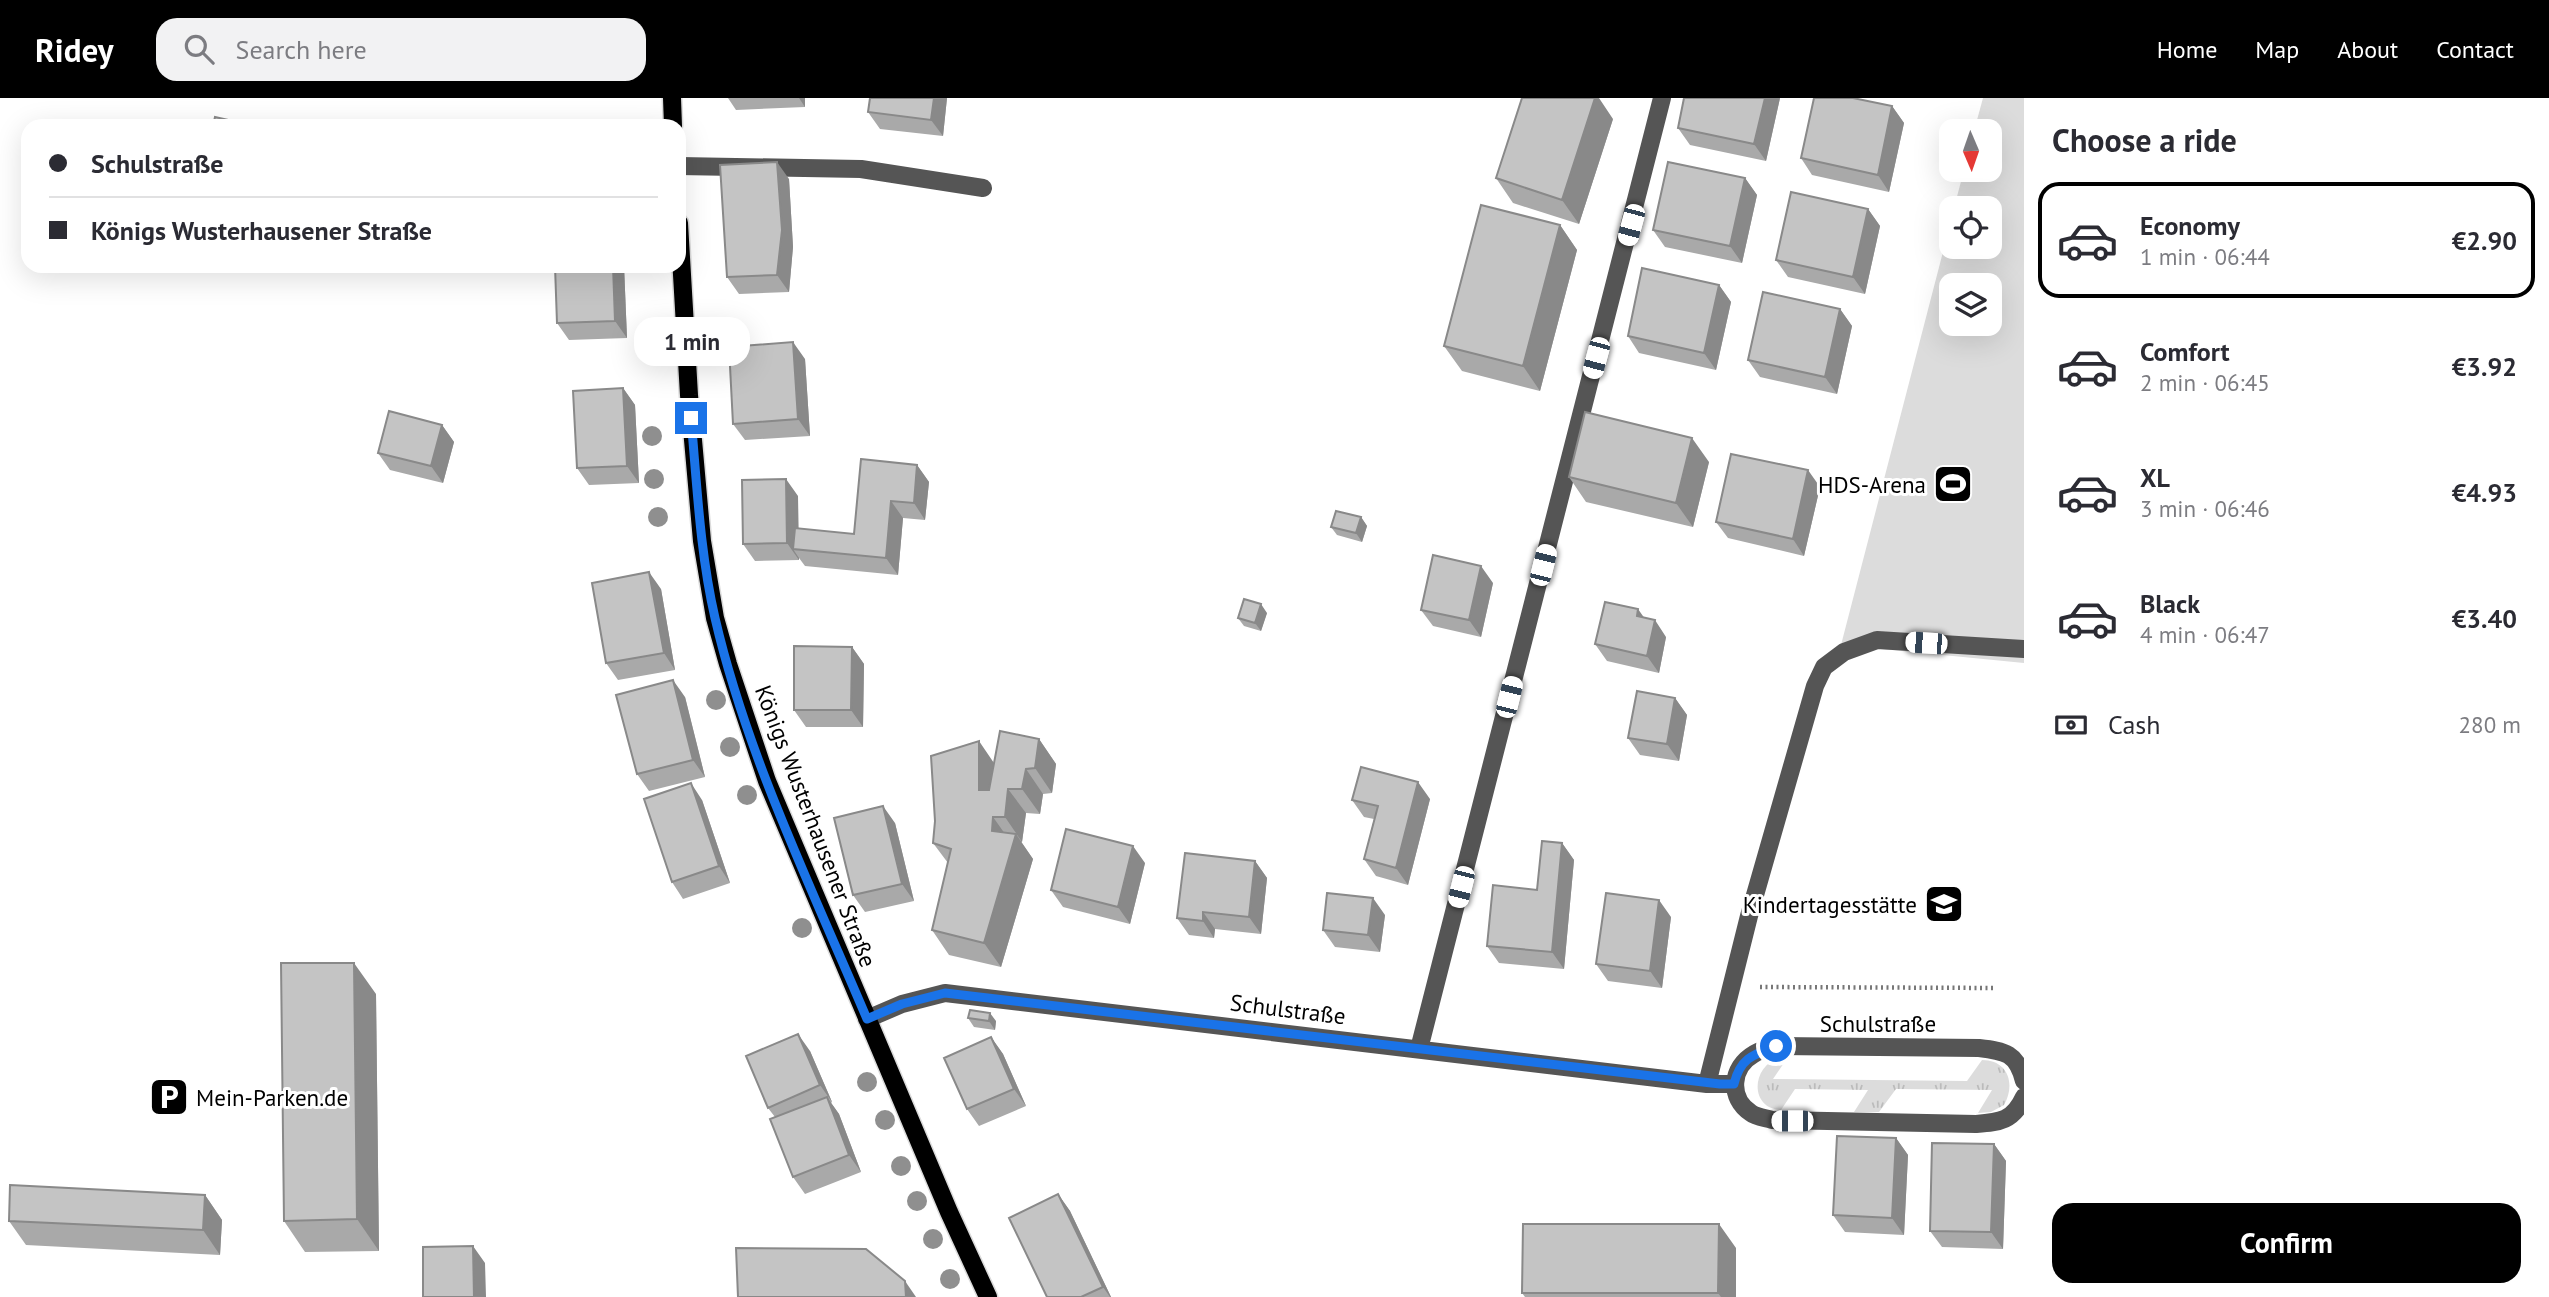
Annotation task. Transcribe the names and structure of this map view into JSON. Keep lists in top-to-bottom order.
{
  "streets": {
    "main road": ["Königs Wusterhausener Straße"],
    "street": ["Schulstraße"]
  },
  "crossings": [
    ["Königs Wusterhausener Straße", "Schulstraße"]
  ],
  "places": {
    "sports": ["HDS-Arena"],
    "school or university": ["Kindertagesstätte"],
    "parking": ["Mein-Parken.de"]
  },
  "north": "bottom",
  "page": {
    "header": "Ridey",
    "search": "Search here",
    "nav": [
      "Home",
      "Map",
      "About",
      "Contact"
    ],
    "heading": "Choose a ride",
    "banner": ["Schulstraße", "Königs Wusterhausener Straße"],
    "list": [
      {
        "name": "Economy",
        "note": "1 min · 06:44",
        "value": "€2.90"
      },
      {
        "name": "Comfort",
        "note": "2 min · 06:45",
        "value": "€3.92"
      },
      {
        "name": "XL",
        "note": "3 min · 06:46",
        "value": "€4.93"
      },
      {
        "name": "Black",
        "note": "4 min · 06:47",
        "value": "€3.40"
      }
    ],
    "bubble": "1 min",
    "pay": ["Cash", "280 m"],
    "buttons": "Confirm"
  }
}
